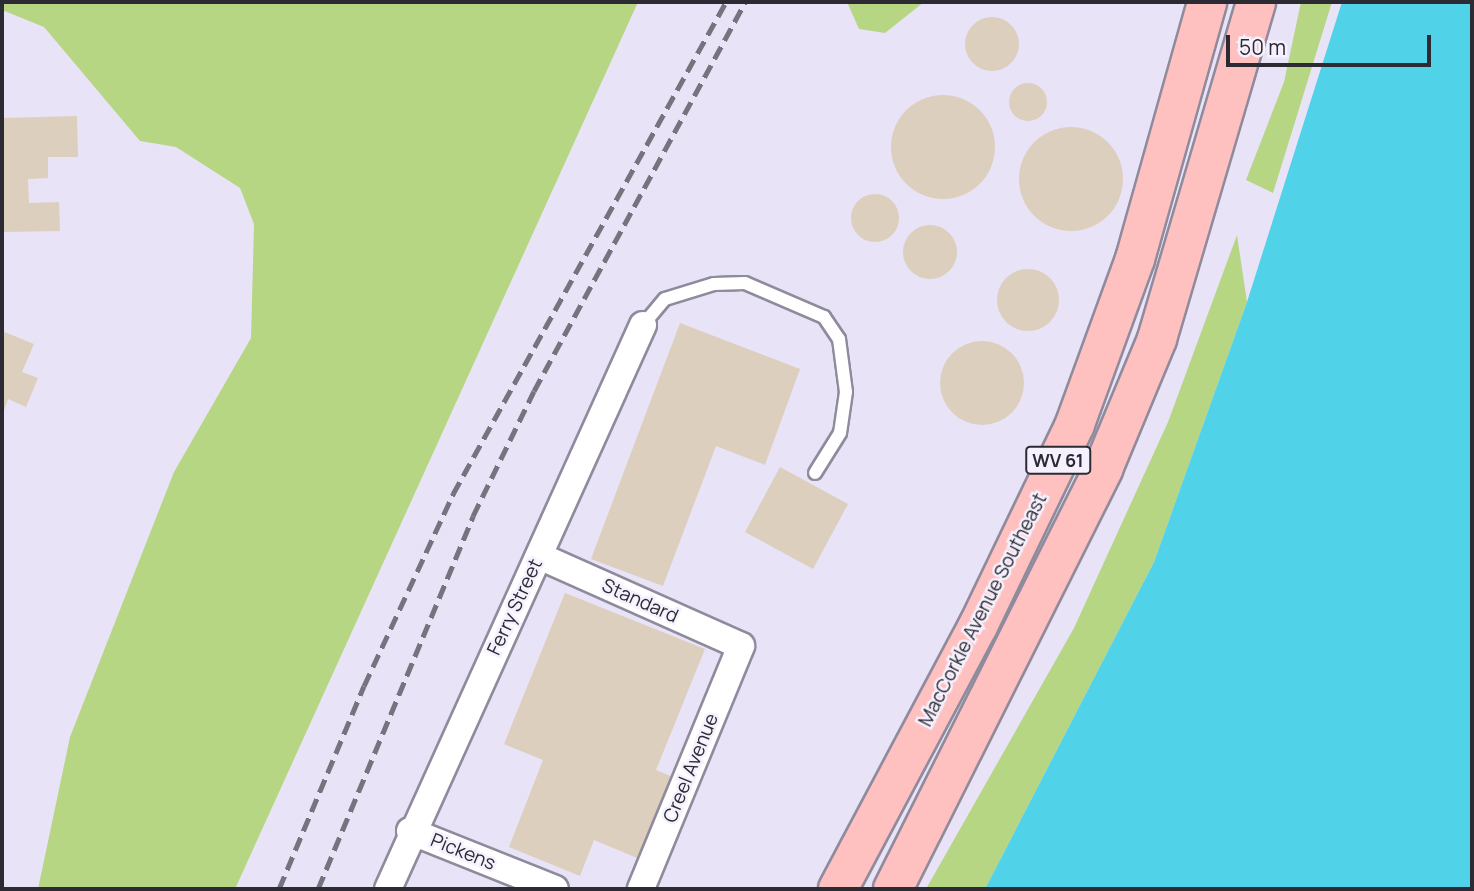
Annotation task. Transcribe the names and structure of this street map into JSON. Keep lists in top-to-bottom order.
{
  "streets": {
    "main road": ["WV 61", "MacCorkle Avenue Southeast"],
    "street": [
      "Standard",
      "Ferry Street",
      "Creel Avenue",
      "Pickens"
    ]
  },
  "crossings": [
    ["Standard", "Ferry Street"],
    ["Standard", "Creel Avenue"],
    ["Ferry Street", "Pickens"]
  ],
  "scale_bar": "50 m"
}
